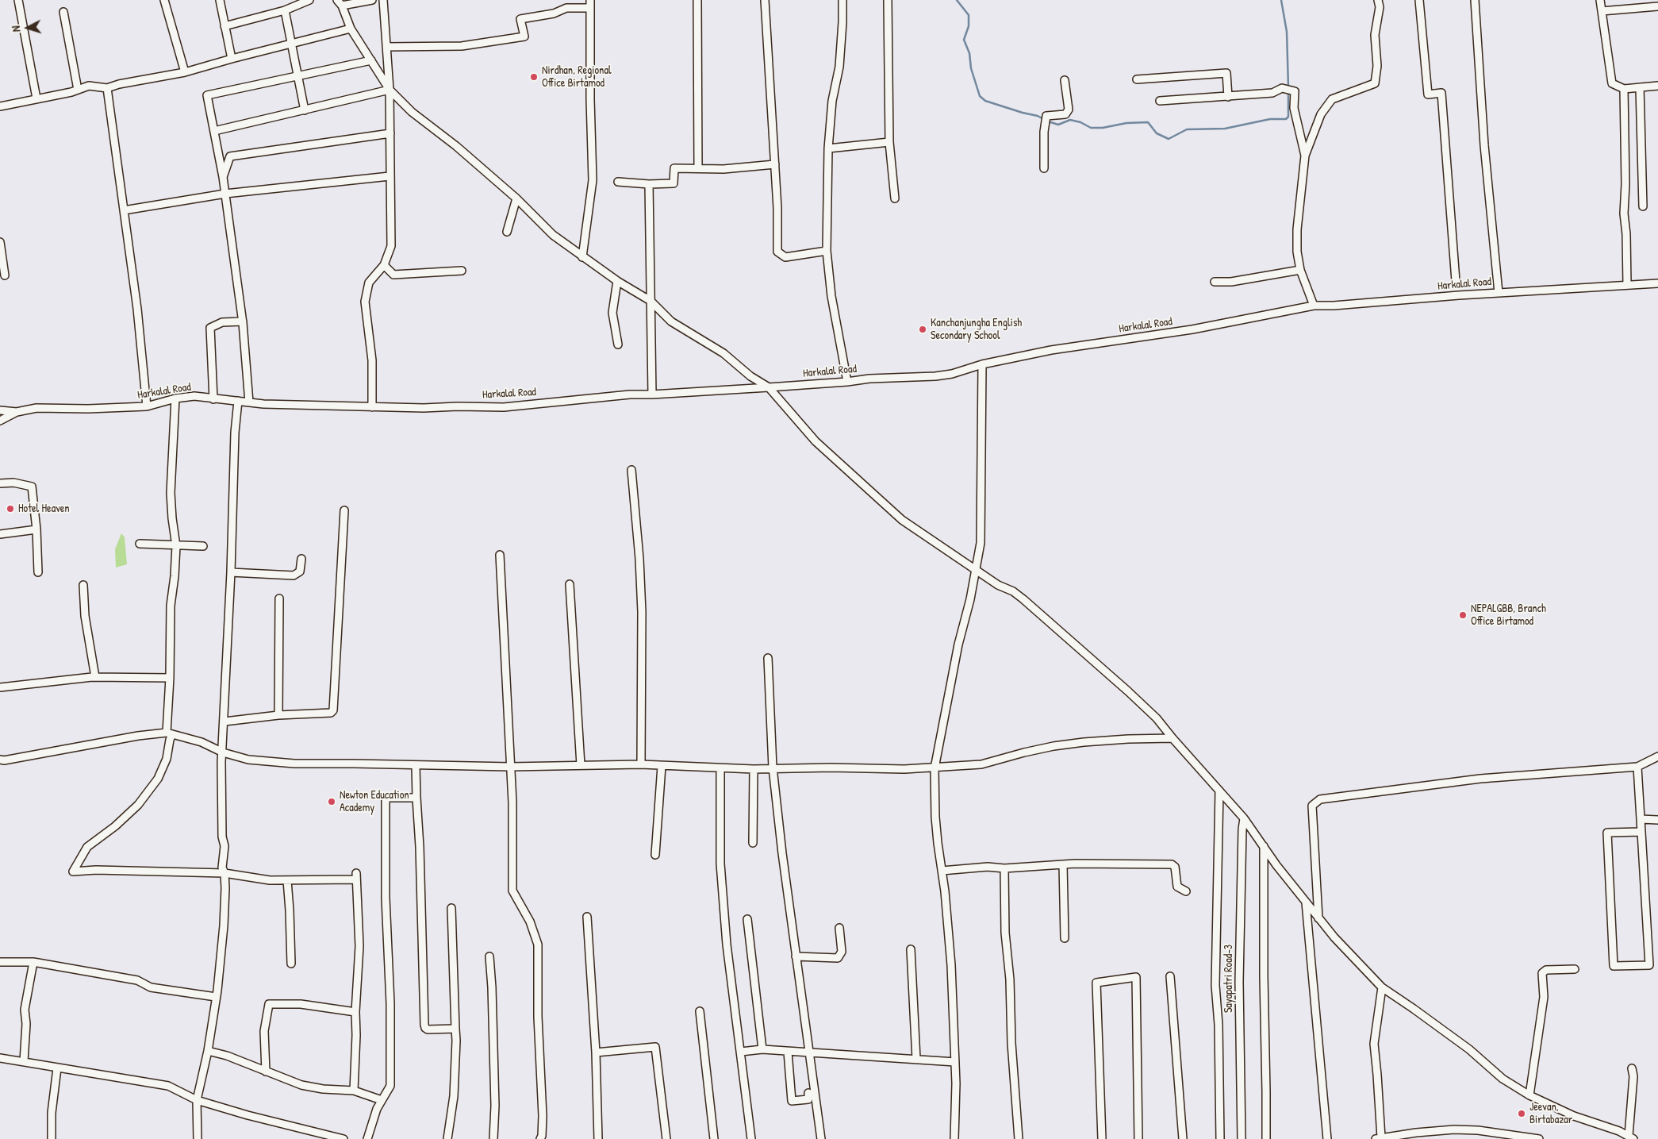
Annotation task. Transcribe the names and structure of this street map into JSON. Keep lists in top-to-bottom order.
{
  "streets": {
    "street": ["Harkalal Road", "Sayapatri Road-3"]
  },
  "places": [
    "Nirdhan, Regional Office Birtamod",
    "Kanchanjungha English Secondary School",
    "Hotel Heaven",
    "NEPALGBB, Branch Office Birtamod",
    "Newton Education Academy",
    "Jeevan, Birtabazar"
  ],
  "north": "left"
}
